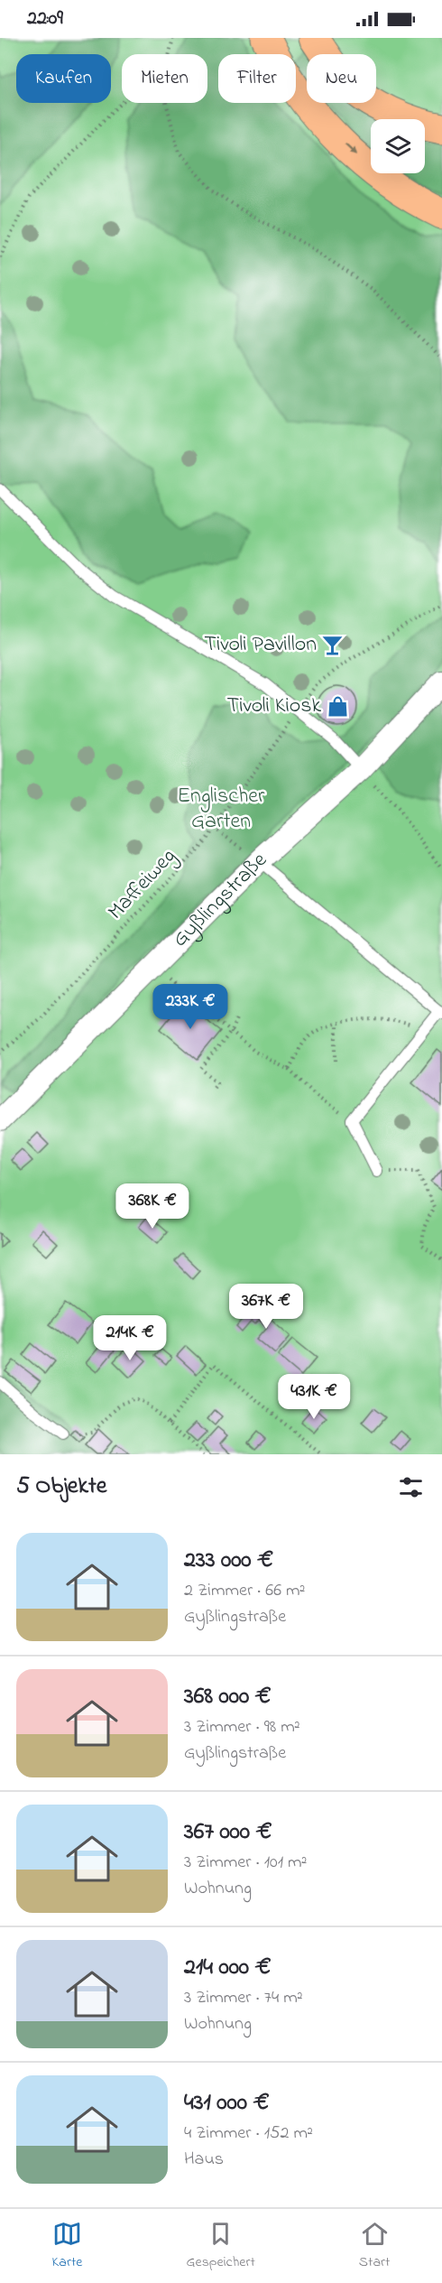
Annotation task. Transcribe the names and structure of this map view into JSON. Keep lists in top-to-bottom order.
{
  "streets": {
    "street": ["Gyßlingstraße"],
    "path": ["Maffeiweg"]
  },
  "parks": ["Englischer Garten"],
  "places": {
    "bar": ["Tivoli Pavillon"],
    "shop": ["Tivoli Kiosk"]
  },
  "page": {
    "status": "22:09",
    "chip": [
      "Kaufen",
      "Mieten",
      "Filter",
      "Neu"
    ],
    "price": [
      "233K €",
      "368K €",
      "367K €",
      "214K €",
      "431K €"
    ],
    "heading": "5 Objekte",
    "list": [
      {
        "name": "233 000 €",
        "note": "2 Zimmer · 66 m² · Gyßlingstraße"
      },
      {
        "name": "368 000 €",
        "note": "3 Zimmer · 98 m² · Gyßlingstraße"
      },
      {
        "name": "367 000 €",
        "note": "3 Zimmer · 101 m² · Wohnung"
      },
      {
        "name": "214 000 €",
        "note": "3 Zimmer · 74 m² · Wohnung"
      },
      {
        "name": "431 000 €",
        "note": "4 Zimmer · 152 m² · Haus"
      }
    ],
    "tabs": ["Karte", "Gespeichert", "Start"]
  }
}
